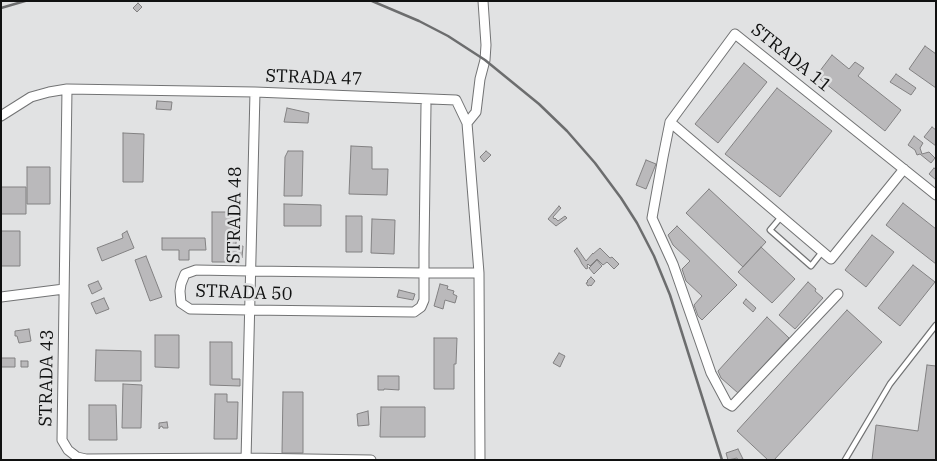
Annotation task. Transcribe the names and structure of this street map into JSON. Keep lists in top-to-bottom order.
{
  "streets": {
    "street": [
      "STRADA 11",
      "STRADA 47",
      "STRADA 48",
      "STRADA 50",
      "STRADA 43"
    ]
  },
  "crossings": [
    ["STRADA 47", "STRADA 48"],
    ["STRADA 47", "STRADA 50"],
    ["STRADA 47", "STRADA 43"],
    ["STRADA 48", "STRADA 50"],
    ["STRADA 48", "STRADA 43"]
  ]
}
